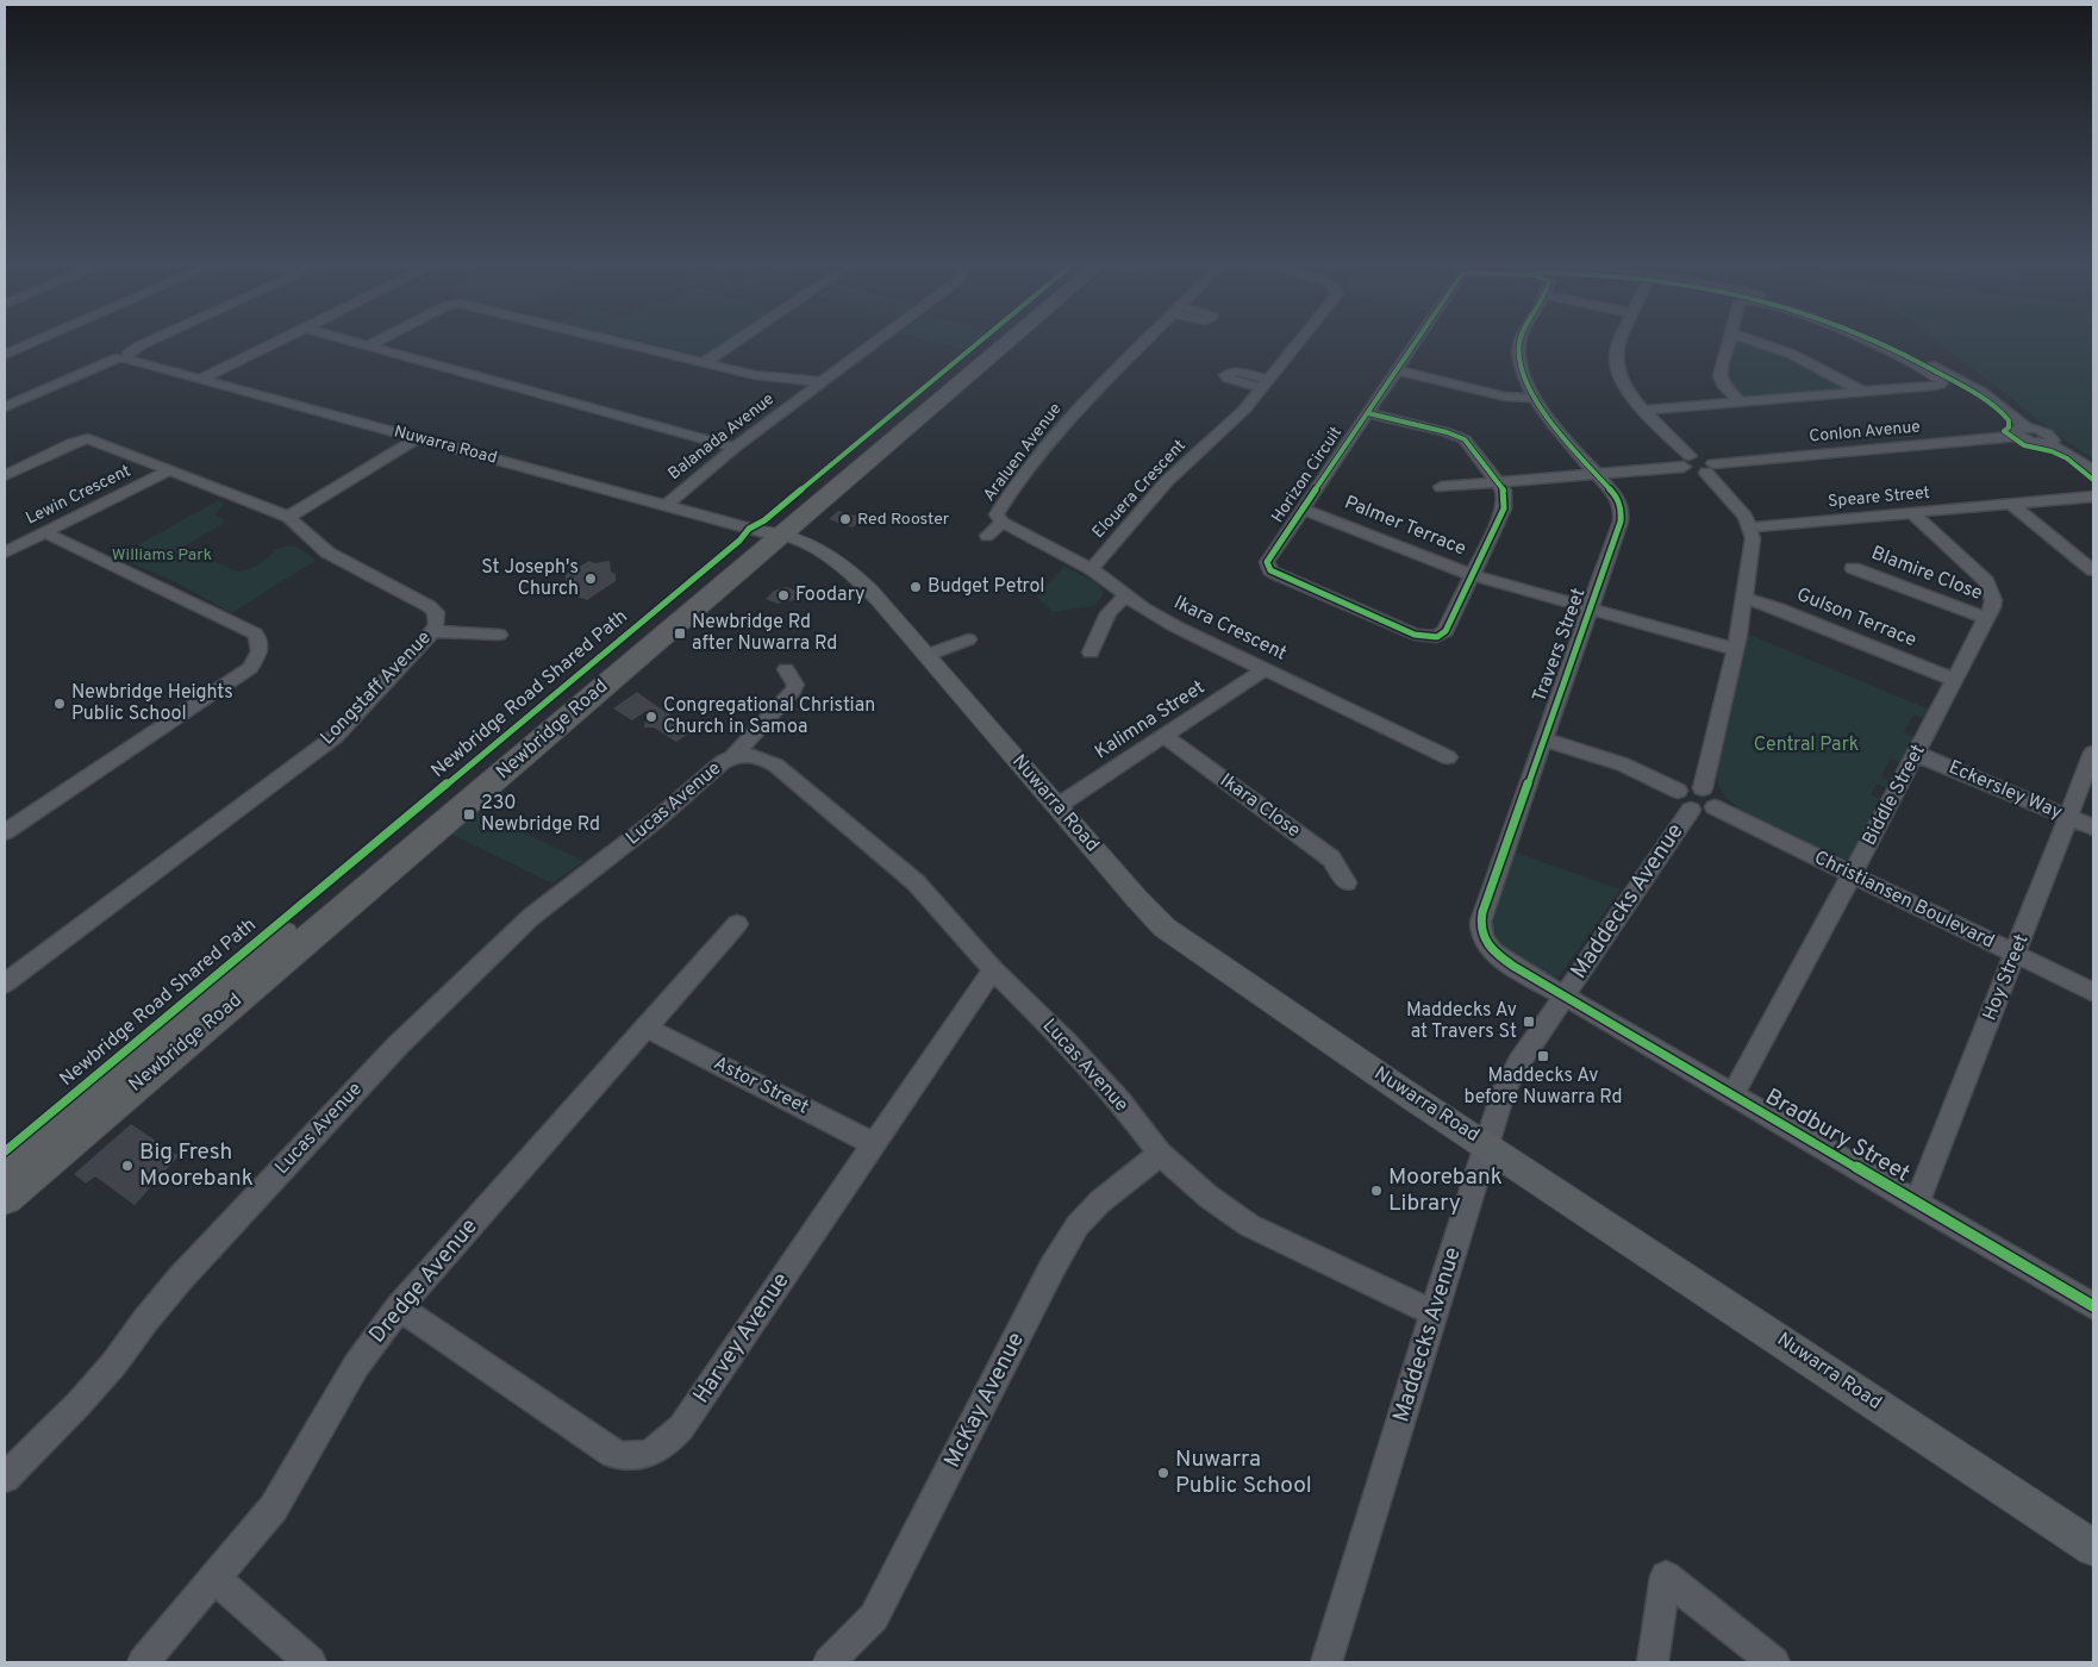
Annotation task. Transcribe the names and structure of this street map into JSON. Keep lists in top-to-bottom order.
{
  "streets": {
    "highway": ["Newbridge Road"],
    "main road": ["Nuwarra Road"],
    "street": [
      "Conlon Avenue",
      "Balanada Avenue",
      "Araluen Avenue",
      "Horizon Circuit",
      "Elouera Crescent",
      "Lewin Crescent",
      "Speare Street",
      "Palmer Terrace",
      "Blamire Close",
      "Gulson Terrace",
      "Ikara Crescent",
      "Travers Street",
      "Longstaff Avenue",
      "Kalimna Street",
      "Eckersley Way",
      "Biddle Street",
      "Lucas Avenue",
      "Ikara Close",
      "Christiansen Boulevard",
      "Maddecks Avenue",
      "Hoy Street",
      "Astor Street",
      "Bradbury Street",
      "Dredge Avenue",
      "Harvey Avenue",
      "McKay Avenue"
    ],
    "cycle path": ["Newbridge Road Shared Path"]
  },
  "crossings": [
    ["Balanada Avenue", "Nuwarra Road"],
    ["Nuwarra Road", "Kalimna Street"],
    ["Nuwarra Road", "Newbridge Road"],
    ["Nuwarra Road", "Maddecks Avenue"],
    ["Araluen Avenue", "Ikara Crescent"],
    ["Horizon Circuit", "Palmer Terrace"],
    ["Elouera Crescent", "Ikara Crescent"],
    ["Lewin Crescent", "Longstaff Avenue"],
    ["Speare Street", "Biddle Street"],
    ["Palmer Terrace", "Travers Street"],
    ["Blamire Close", "Biddle Street"],
    ["Gulson Terrace", "Biddle Street"],
    ["Ikara Crescent", "Kalimna Street"],
    ["Travers Street", "Maddecks Avenue"],
    ["Travers Street", "Bradbury Street"],
    ["Kalimna Street", "Ikara Close"],
    ["Eckersley Way", "Biddle Street"],
    ["Eckersley Way", "Hoy Street"],
    ["Biddle Street", "Christiansen Boulevard"],
    ["Biddle Street", "Bradbury Street"],
    ["Lucas Avenue", "Maddecks Avenue"],
    ["Lucas Avenue", "Harvey Avenue"],
    ["Lucas Avenue", "McKay Avenue"],
    ["Christiansen Boulevard", "Hoy Street"],
    ["Maddecks Avenue", "Bradbury Street"],
    ["Hoy Street", "Bradbury Street"],
    ["Astor Street", "Dredge Avenue"],
    ["Astor Street", "Harvey Avenue"],
    ["Dredge Avenue", "Harvey Avenue"]
  ],
  "parks": ["Williams Park", "Central Park"],
  "places": {
    "other": [
      "Red Rooster",
      "St Joseph's Church",
      "Budget Petrol",
      "Foodary",
      "Newbridge Heights Public School",
      "Congregational Christian Church in Samoa",
      "Big Fresh Moorebank",
      "Moorebank Library",
      "Nuwarra Public School"
    ],
    "transit": [
      "Newbridge Rd after Nuwarra Rd",
      "230 Newbridge Rd",
      "Maddecks Av at Travers St",
      "Maddecks Av before Nuwarra Rd"
    ]
  }
}
